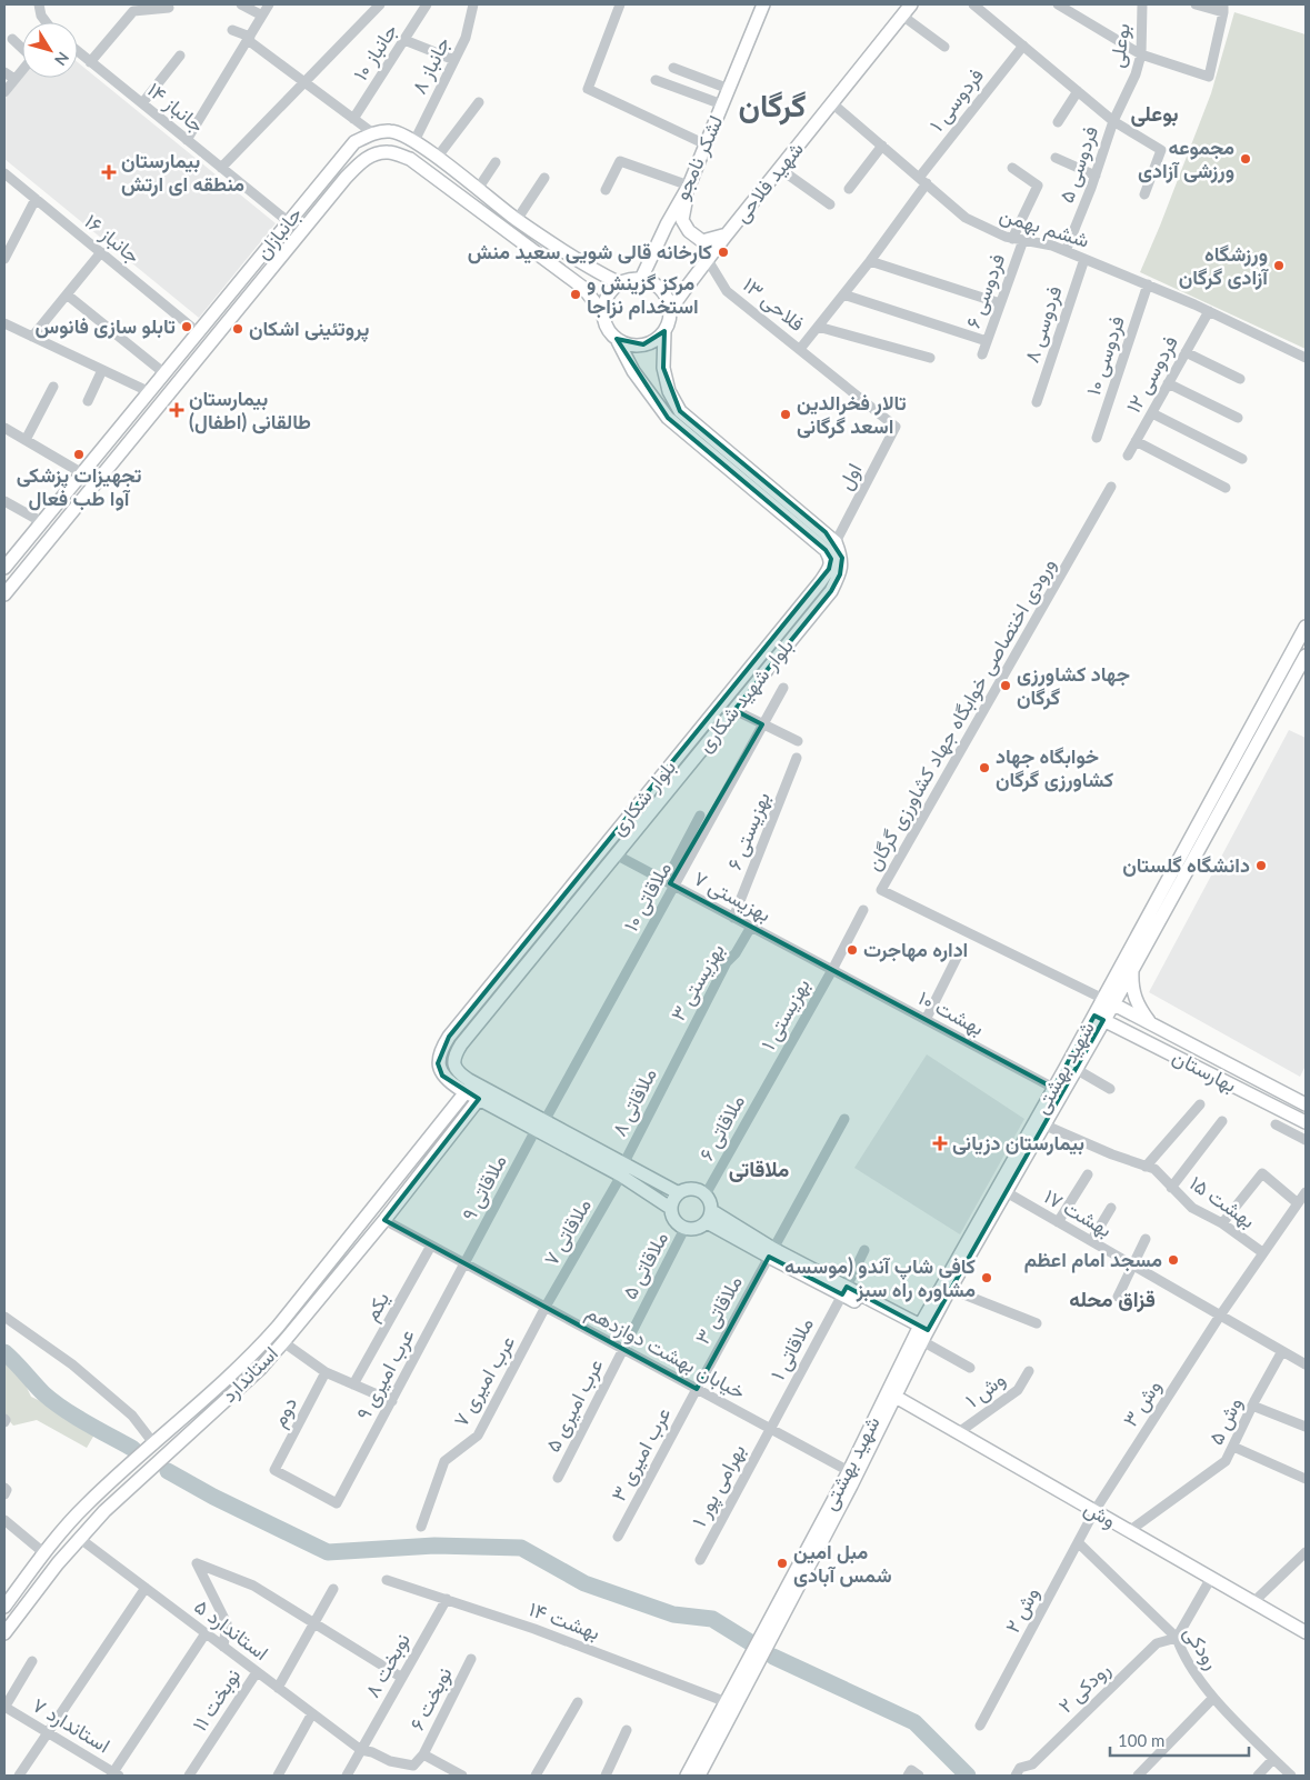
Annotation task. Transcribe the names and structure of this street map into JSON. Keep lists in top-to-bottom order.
{
  "streets": {
    "main road": [
      "لشکر نامجو",
      "شهید فلاحی",
      "جانبازان",
      "بلوار شهید شکاری",
      "بلوار شکاری",
      "شهید بهشتی",
      "بهارستان",
      "استاندارد",
      "وش"
    ],
    "street": [
      "بوعلی",
      "۱۰ جانباز",
      "جانباز ۸",
      "۱ فردوسی",
      "جانباز ۱۴",
      "۵ فردوسی",
      "ششم بهمن",
      "جانباز ۱۶",
      "۶ فردوسی",
      "۱۳ فلاحی",
      "۸ فردوسی",
      "۱۰ فردوسی",
      "۱۲ فردوسی",
      "اول",
      "ورودی اختصاصی خوابگاه جهاد کشاورزی گرگان",
      "بهزیستی ۶",
      "۱۰ ملاقاتی",
      "۷ بهزیستی",
      "۳ بهزیستی",
      "بهشت ۱۰",
      "بهزیستی ۱",
      "ملاقاتی ۸",
      "۶ ملاقاتی",
      "ملاقاتی ۹",
      "بهشت ۱۵",
      "بهشت ۱۷",
      "۷ ملاقاتی",
      "ملاقاتی ۵",
      "یکم",
      "ملاقاتی ۳",
      "ملاقاتی ۱",
      "خیابان بهشت دوازدهم",
      "۹ عرب امیری",
      "۷ عرب امیری",
      "وش ۱",
      "وش ۳",
      "۵ عرب امیری",
      "دوم",
      "وش ۵",
      "۳ عرب امیری",
      "۱ بهرامی پور",
      "وش ۲",
      "بهشت ۱۴",
      "۵ استاندارد",
      "رودکی",
      "۸ نوبخت",
      "رودکی ۲",
      "نوبخت ۶",
      "۱۱ نوبخت",
      "استاندارد ۷"
    ]
  },
  "crossings": [
    ["بوعلی", "۵ فردوسی"],
    ["۱ فردوسی", "ششم بهمن"],
    ["۱ فردوسی", "۱۳ فلاحی"],
    ["جانباز ۱۴", "جانبازان"],
    ["لشکر نامجو", "شهید فلاحی"],
    ["لشکر نامجو", "جانبازان"],
    ["لشکر نامجو", "بلوار شکاری"],
    ["۵ فردوسی", "ششم بهمن"],
    ["شهید فلاحی", "ششم بهمن"],
    ["شهید فلاحی", "جانبازان"],
    ["شهید فلاحی", "۱۳ فلاحی"],
    ["شهید فلاحی", "بلوار شکاری"],
    ["ششم بهمن", "۶ فردوسی"],
    ["ششم بهمن", "۸ فردوسی"],
    ["ششم بهمن", "۱۰ فردوسی"],
    ["ششم بهمن", "۱۲ فردوسی"],
    ["جانبازان", "جانباز ۱۶"],
    ["جانبازان", "بلوار شکاری"],
    ["۱۳ فلاحی", "اول"],
    ["اول", "بلوار شهید شکاری"],
    ["بلوار شهید شکاری", "بلوار شکاری"],
    ["بلوار شهید شکاری", "۷ بهزیستی"],
    ["بلوار شهید شکاری", "استاندارد"],
    ["ورودی اختصاصی خوابگاه جهاد کشاورزی گرگان", "شهید بهشتی"],
    ["ورودی اختصاصی خوابگاه جهاد کشاورزی گرگان", "بهارستان"],
    ["بلوار شکاری", "۱۰ ملاقاتی"],
    ["بلوار شکاری", "ملاقاتی ۸"],
    ["بلوار شکاری", "۶ ملاقاتی"],
    ["بلوار شکاری", "ملاقاتی ۹"],
    ["بلوار شکاری", "۷ ملاقاتی"],
    ["بلوار شکاری", "ملاقاتی ۵"],
    ["بلوار شکاری", "استاندارد"],
    ["بهزیستی ۶", "۷ بهزیستی"],
    ["۱۰ ملاقاتی", "۷ بهزیستی"],
    ["۱۰ ملاقاتی", "ملاقاتی ۹"],
    ["۷ بهزیستی", "۳ بهزیستی"],
    ["۷ بهزیستی", "بهشت ۱۰"],
    ["۷ بهزیستی", "بهزیستی ۱"],
    ["۳ بهزیستی", "ملاقاتی ۸"],
    ["بهشت ۱۰", "بهزیستی ۱"],
    ["بهشت ۱۰", "شهید بهشتی"],
    ["بهزیستی ۱", "۶ ملاقاتی"],
    ["شهید بهشتی", "بهارستان"],
    ["شهید بهشتی", "بهشت ۱۵"],
    ["شهید بهشتی", "بهشت ۱۷"],
    ["شهید بهشتی", "خیابان بهشت دوازدهم"],
    ["شهید بهشتی", "وش"],
    ["شهید بهشتی", "بهشت ۱۴"],
    ["ملاقاتی ۸", "۷ ملاقاتی"],
    ["۶ ملاقاتی", "ملاقاتی ۵"],
    ["ملاقاتی ۹", "خیابان بهشت دوازدهم"],
    ["ملاقاتی ۹", "۹ عرب امیری"],
    ["بهشت ۱۵", "وش ۳"],
    ["بهشت ۱۷", "وش ۳"],
    ["بهشت ۱۷", "وش ۵"],
    ["۷ ملاقاتی", "خیابان بهشت دوازدهم"],
    ["۷ ملاقاتی", "۷ عرب امیری"],
    ["ملاقاتی ۵", "خیابان بهشت دوازدهم"],
    ["ملاقاتی ۵", "۵ عرب امیری"],
    ["یکم", "خیابان بهشت دوازدهم"],
    ["ملاقاتی ۳", "خیابان بهشت دوازدهم"],
    ["ملاقاتی ۳", "۳ عرب امیری"],
    ["ملاقاتی ۱", "خیابان بهشت دوازدهم"],
    ["ملاقاتی ۱", "۱ بهرامی پور"],
    ["خیابان بهشت دوازدهم", "استاندارد"],
    ["خیابان بهشت دوازدهم", "۹ عرب امیری"],
    ["خیابان بهشت دوازدهم", "۷ عرب امیری"],
    ["خیابان بهشت دوازدهم", "۵ عرب امیری"],
    ["خیابان بهشت دوازدهم", "۳ عرب امیری"],
    ["خیابان بهشت دوازدهم", "۱ بهرامی پور"],
    ["استاندارد", "۵ استاندارد"],
    ["۹ عرب امیری", "دوم"],
    ["وش ۱", "وش"],
    ["وش ۳", "وش"],
    ["وش ۳", "وش ۲"],
    ["وش ۵", "وش"],
    ["وش", "وش ۲"],
    ["وش ۲", "رودکی"],
    ["بهشت ۱۴", "۸ نوبخت"],
    ["۵ استاندارد", "۸ نوبخت"],
    ["۵ استاندارد", "نوبخت ۶"],
    ["۵ استاندارد", "۱۱ نوبخت"],
    ["رودکی", "رودکی ۲"]
  ],
  "districts": [
    "گرگان",
    "بوعلی",
    "ملاقاتی",
    "قزاق محله"
  ],
  "places": {
    "other": [
      "مجموعه ورزشی آزادی",
      "کارخانه قالی شویی سعید منش",
      "ورزشگاه آزادی گرگان",
      "مرکز گزینش و استخدام نزاجا",
      "تابلو سازی فانوس",
      "پروتئینی اشکان",
      "تالار فخرالدین اسعد گرگانی",
      "تجهیزات پزشکی آوا طب فعال",
      "جهاد کشاورزی گرگان",
      "خوابگاه جهاد کشاورزی گرگان",
      "دانشگاه گلستان",
      "اداره مهاجرت",
      "مسجد امام اعظم",
      "کافی شاپ آندو (موسسه مشاوره راه سبز",
      "مبل امین شمس آبادی"
    ],
    "health": ["بیمارستان منطقه ای ارتش", "بیمارستان طالقانی (اطفال)", "بیمارستان دزیانی"]
  },
  "scale_bar": "100 m",
  "north": "bottom right"
}
